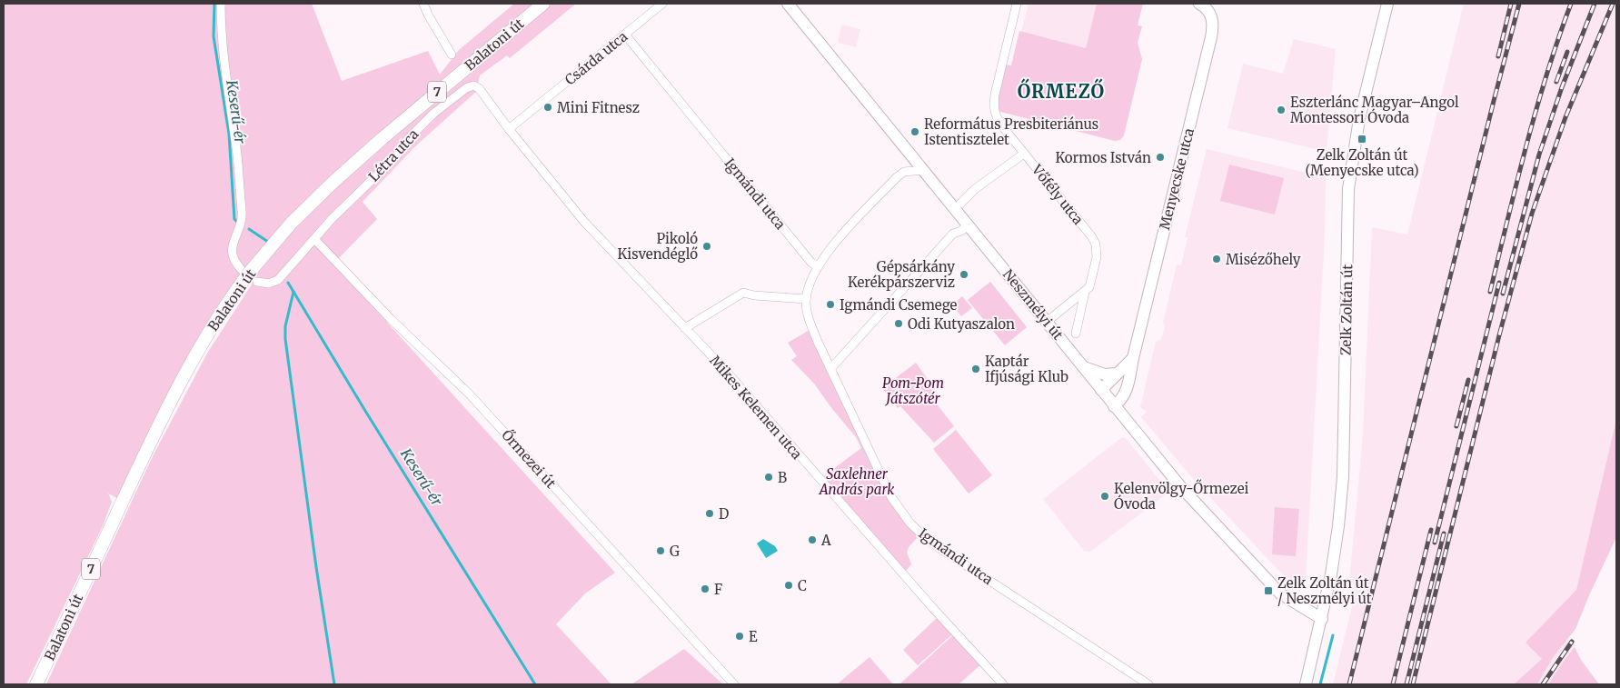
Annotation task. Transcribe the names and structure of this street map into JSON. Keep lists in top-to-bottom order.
{
  "streets": {
    "main road": ["Balatoni út", "7"],
    "street": [
      "Csárda utca",
      "Létra utca",
      "Menyecske utca",
      "Igmándi utca",
      "Vőfély utca",
      "Neszmélyi út",
      "Zelk Zoltán út",
      "Mikes Kelemen utca",
      "Őrmezei út"
    ]
  },
  "crossings": [
    ["Csárda utca", "Létra utca"],
    ["Csárda utca", "Igmándi utca"],
    ["Csárda utca", "Mikes Kelemen utca"],
    ["Létra utca", "Mikes Kelemen utca"],
    ["Létra utca", "Őrmezei út"],
    ["Menyecske utca", "Neszmélyi út"],
    ["Vőfély utca", "Neszmélyi út"],
    ["Neszmélyi út", "Zelk Zoltán út"]
  ],
  "districts": ["ŐRMEZŐ"],
  "water": ["Keserű-ér"],
  "parks": ["Pom-Pom Játszótér", "Saxlehner András park"],
  "places": {
    "other": [
      "Mini Fitnesz",
      "Eszterlánc Magyar–Angol Montessori Óvoda",
      "Református Presbiteriánus Istentisztelet",
      "Kormos István",
      "Pikoló Kisvendéglő",
      "Misézőhely",
      "Gépsárkány Kerékpárszerviz",
      "Igmándi Csemege",
      "Odi Kutyaszalon",
      "Kaptár Ifjúsági Klub",
      "B",
      "Kelenvölgy-Őrmezei Óvoda",
      "D",
      "A",
      "G",
      "C",
      "F",
      "E"
    ],
    "transit": ["Zelk Zoltán út (Menyecske utca)", "Zelk Zoltán út / Neszmélyi út"]
  }
}
